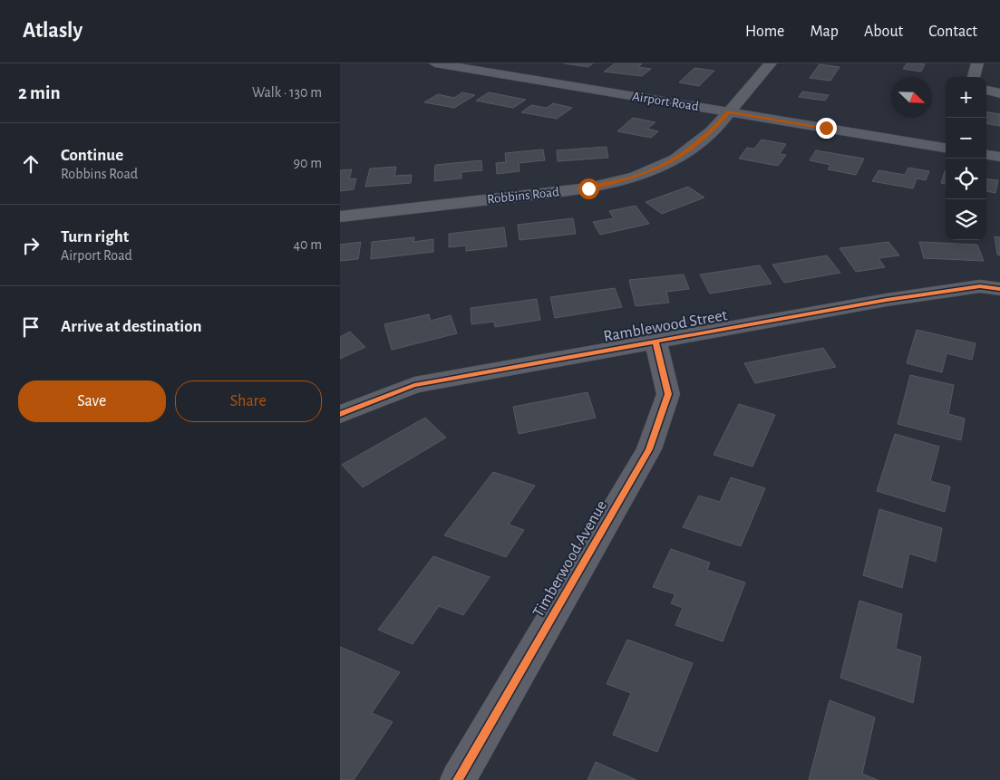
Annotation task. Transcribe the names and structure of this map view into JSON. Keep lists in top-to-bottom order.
{
  "streets": {
    "main road": ["Airport Road"],
    "street": ["Robbins Road", "Ramblewood Street", "Timberwood Avenue"]
  },
  "crossings": [
    ["Airport Road", "Robbins Road"],
    ["Ramblewood Street", "Timberwood Avenue"]
  ],
  "north": "bottom right",
  "page": {
    "header": "Atlasly",
    "nav": [
      "Home",
      "Map",
      "About",
      "Contact"
    ],
    "heading": ["2 min", "Walk · 130 m"],
    "map_buttons": ["+", "−"],
    "list": [
      ["Continue", "Robbins Road", "90 m"],
      ["Turn right", "Airport Road", "40 m"],
      "Arrive at destination"
    ],
    "buttons": ["Save", "Share"]
  }
}
